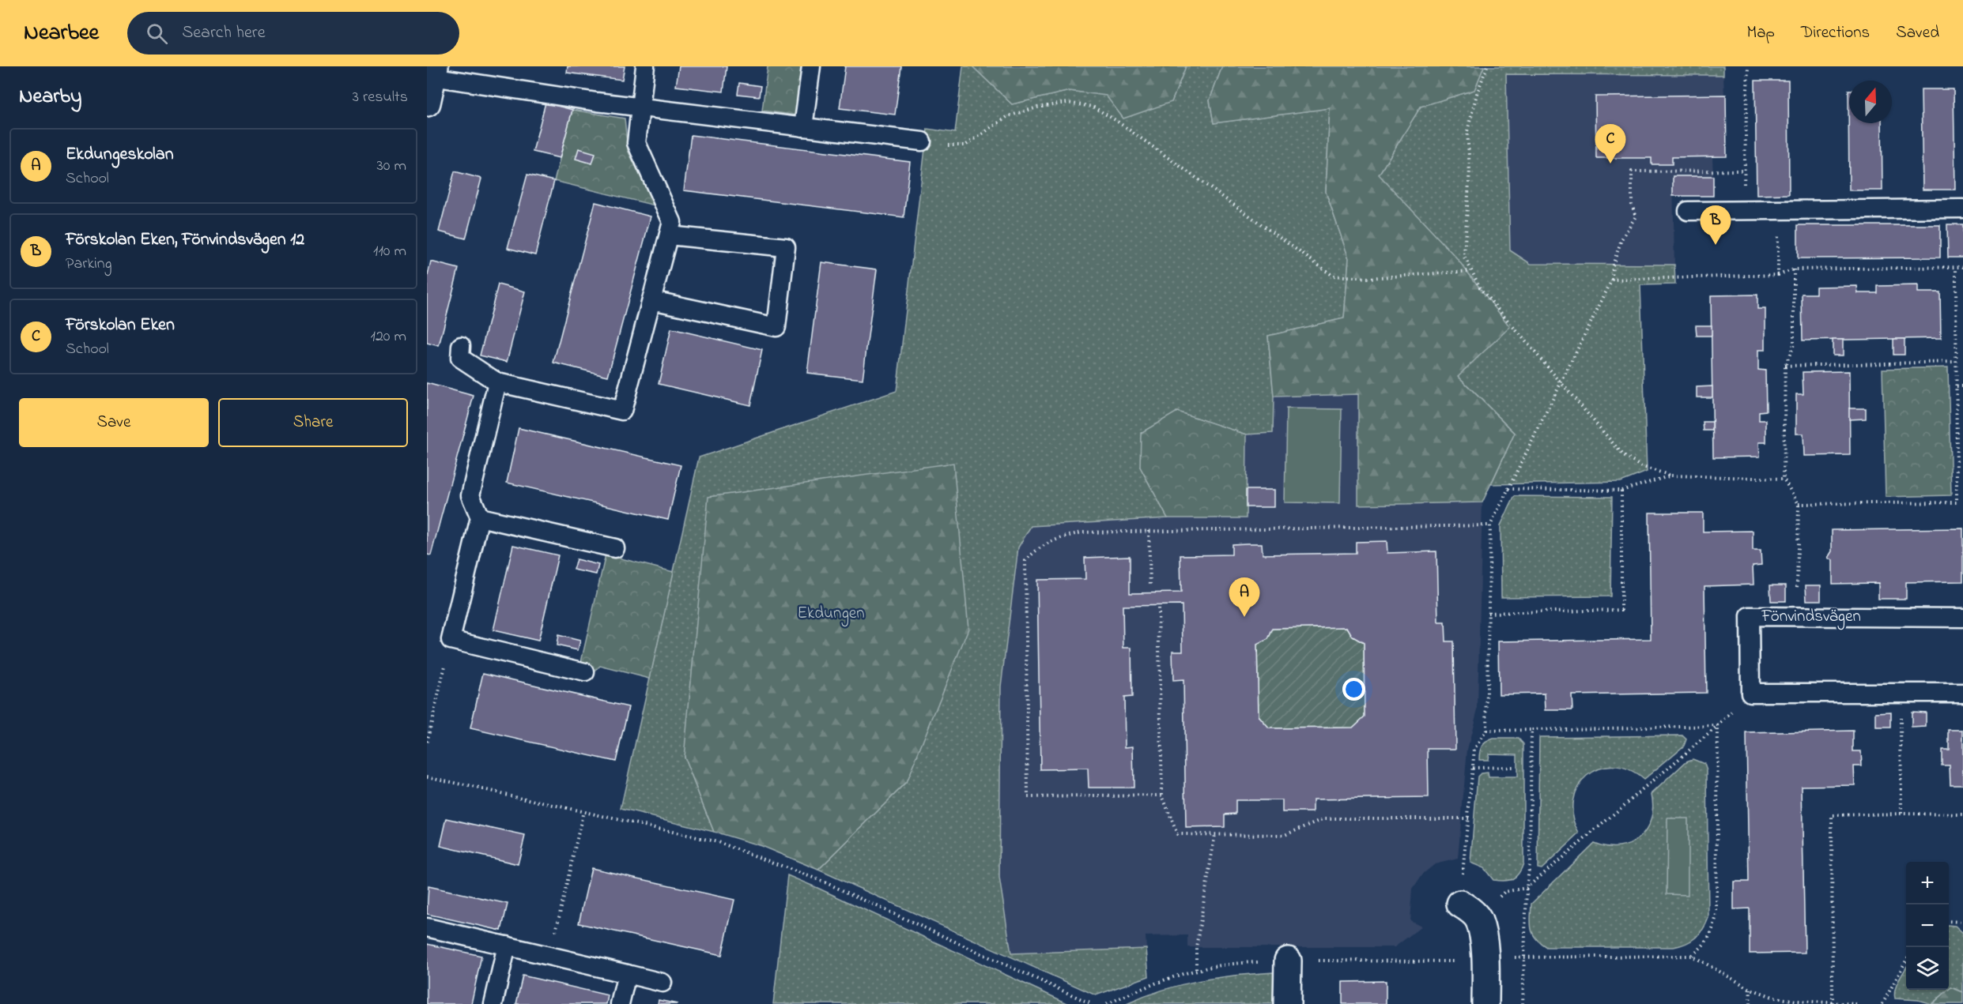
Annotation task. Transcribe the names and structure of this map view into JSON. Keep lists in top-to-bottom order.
{
  "streets": {
    "lane": ["Fönvindsvägen"]
  },
  "parks": ["Ekdungen"],
  "north": "top",
  "page": {
    "header": "Nearbee",
    "search": "Search here",
    "nav": ["Map", "Directions", "Saved"],
    "heading": ["Nearby", "3 results"],
    "pins": ["C", "B", "A"],
    "list": [
      {
        "mark": "A",
        "name": "Ekdungeskolan",
        "note": "School",
        "value": "30 m"
      },
      {
        "mark": "B",
        "name": "Förskolan Eken, Fönvindsvägen 12",
        "note": "Parking",
        "value": "110 m"
      },
      {
        "mark": "C",
        "name": "Förskolan Eken",
        "note": "School",
        "value": "120 m"
      }
    ],
    "buttons": ["Save", "Share"],
    "map_buttons": ["+", "−"]
  }
}
